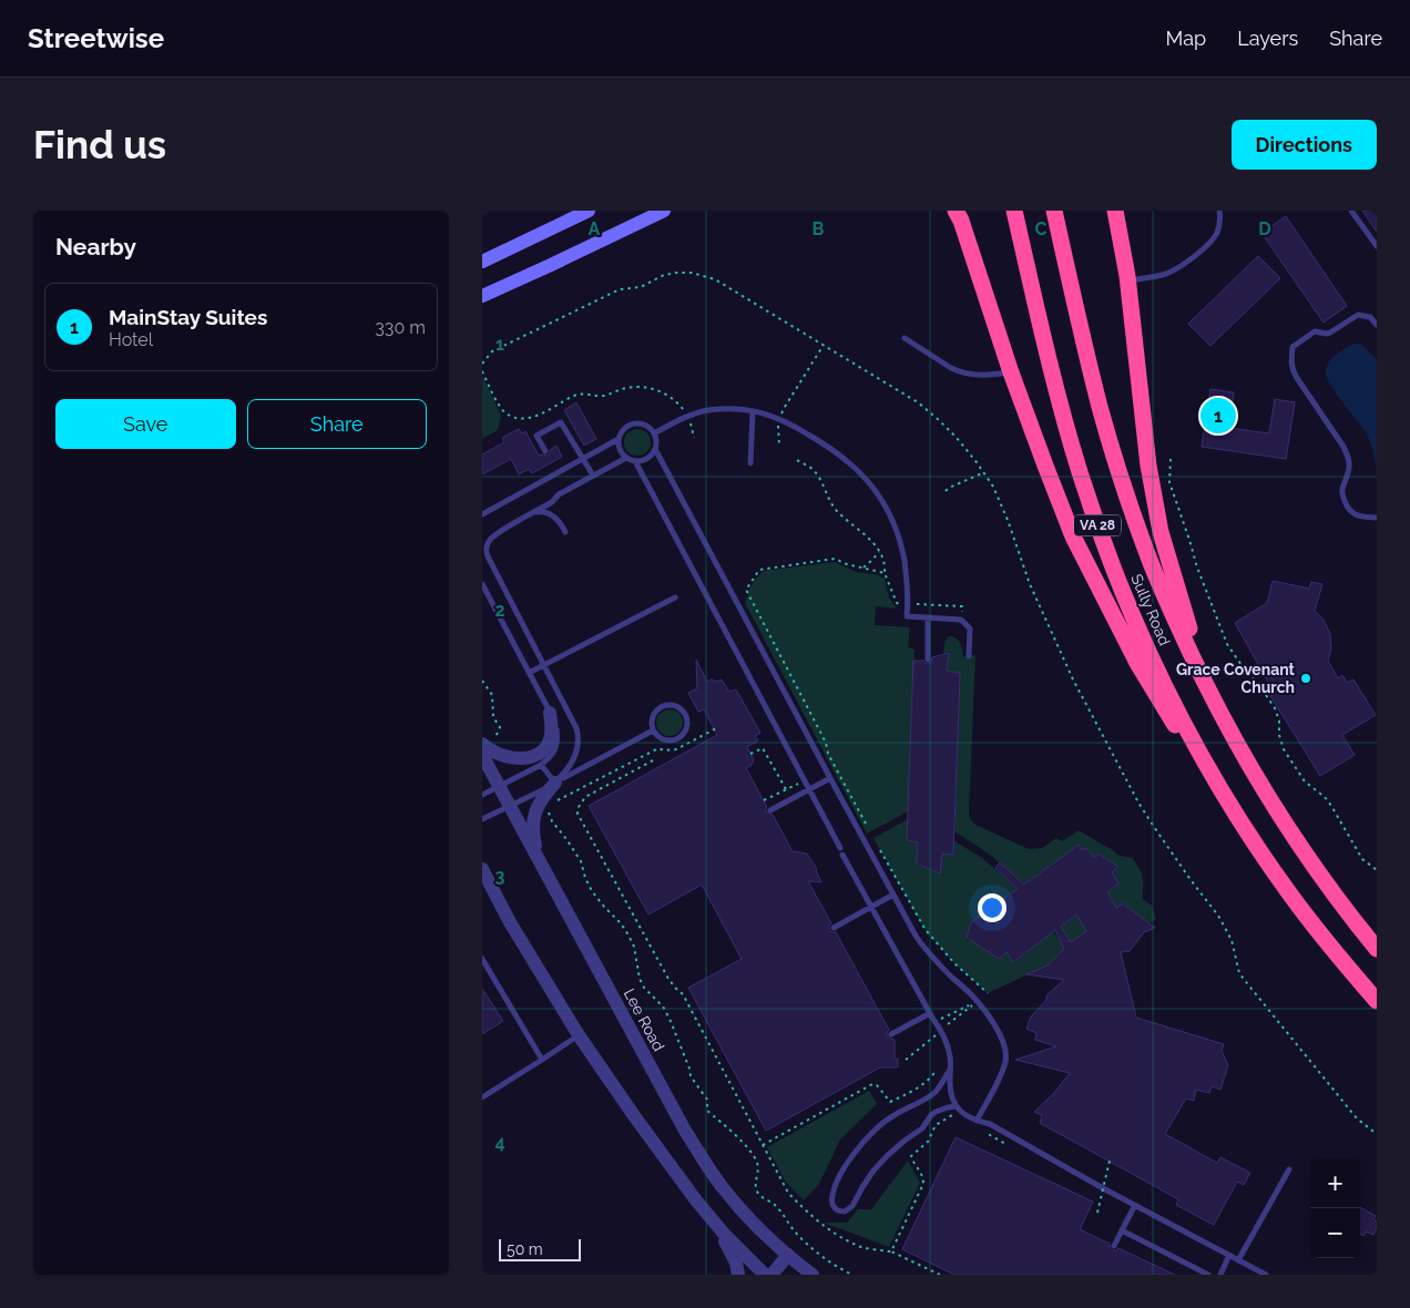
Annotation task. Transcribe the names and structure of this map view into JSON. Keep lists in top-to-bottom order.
{
  "streets": {
    "highway": ["VA 28", "Sully Road"],
    "street": ["Lee Road"]
  },
  "places": ["Grace Covenant Church"],
  "scale_bar": "50 m",
  "page": {
    "header": "Streetwise",
    "nav": ["Map", "Layers", "Share"],
    "buttons": [
      "Directions",
      ["Save", "Share"]
    ],
    "title": "Find us",
    "heading": "Nearby",
    "list": [
      {
        "mark": "1",
        "name": "MainStay Suites",
        "note": "Hotel",
        "value": "330 m"
      }
    ],
    "pins": "1",
    "map_buttons": ["+", "−"],
    "scale": "50 m"
  },
  "grid": {
    "columns": [
      "A",
      "B",
      "C",
      "D"
    ],
    "rows": [
      "1",
      "2",
      "3",
      "4"
    ]
  }
}
